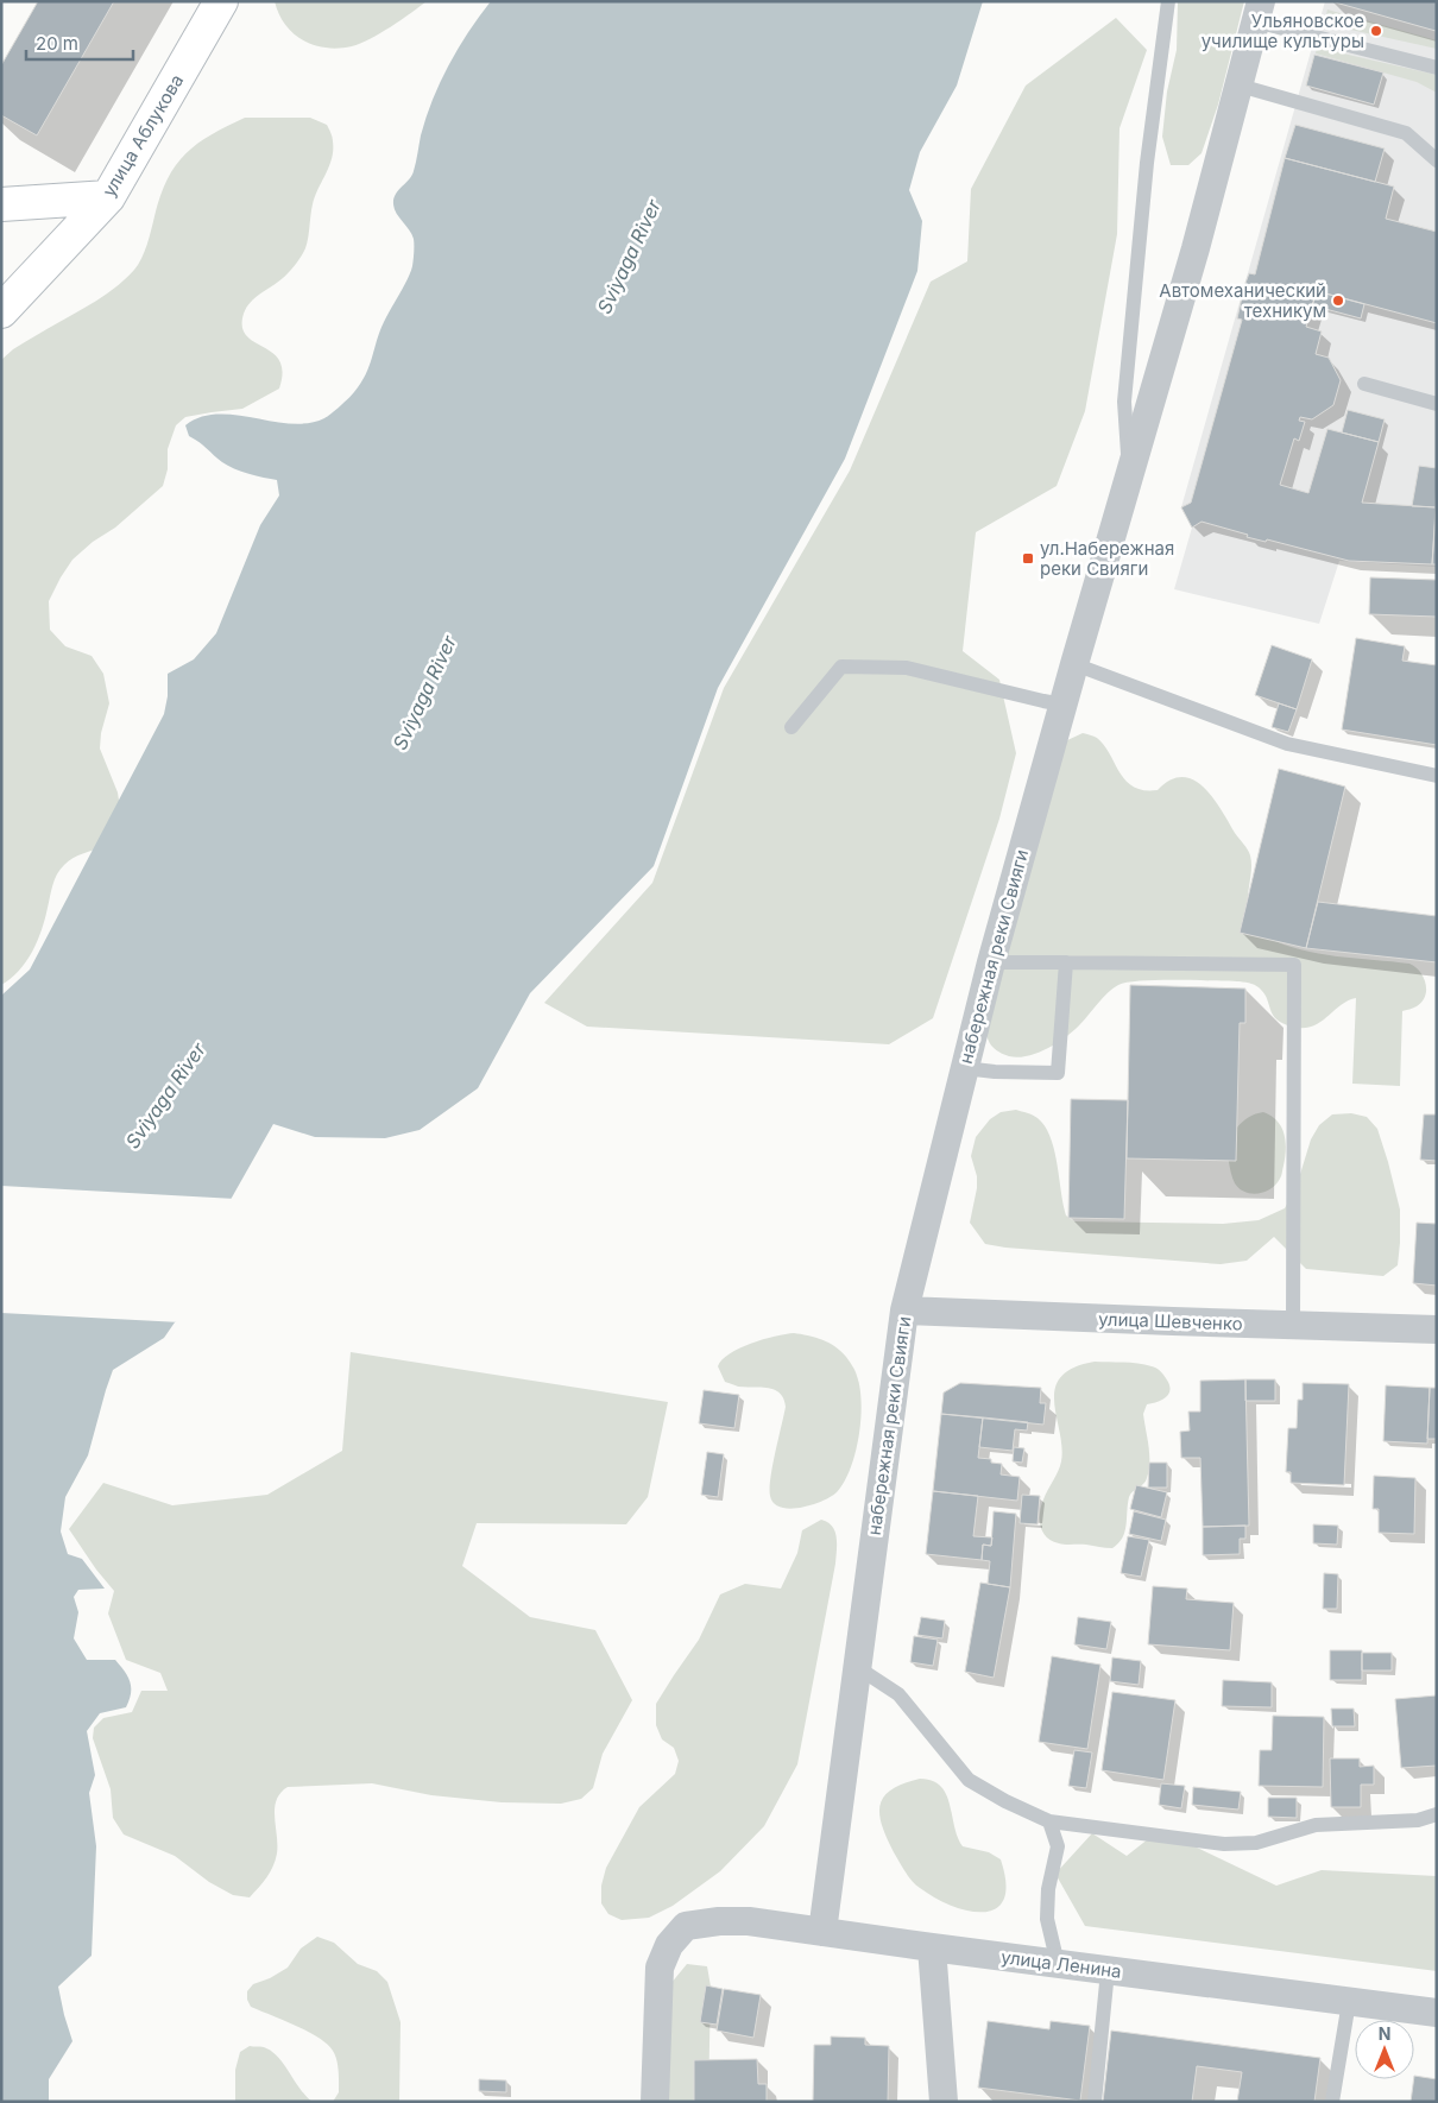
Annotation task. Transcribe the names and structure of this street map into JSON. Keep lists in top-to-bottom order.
{
  "streets": {
    "street": [
      "улица Аблукова",
      "набережная реки Свияги",
      "улица Шевченко",
      "улица Ленина"
    ]
  },
  "crossings": [
    ["набережная реки Свияги", "улица Шевченко"],
    ["набережная реки Свияги", "улица Ленина"]
  ],
  "water": ["Sviyaga River"],
  "places": {
    "other": ["Ульяновское училище культуры", "Автомеханический техникум"],
    "transit": ["ул.Набережная реки Свияги"]
  },
  "scale_bar": "20 m",
  "north": "top"
}
